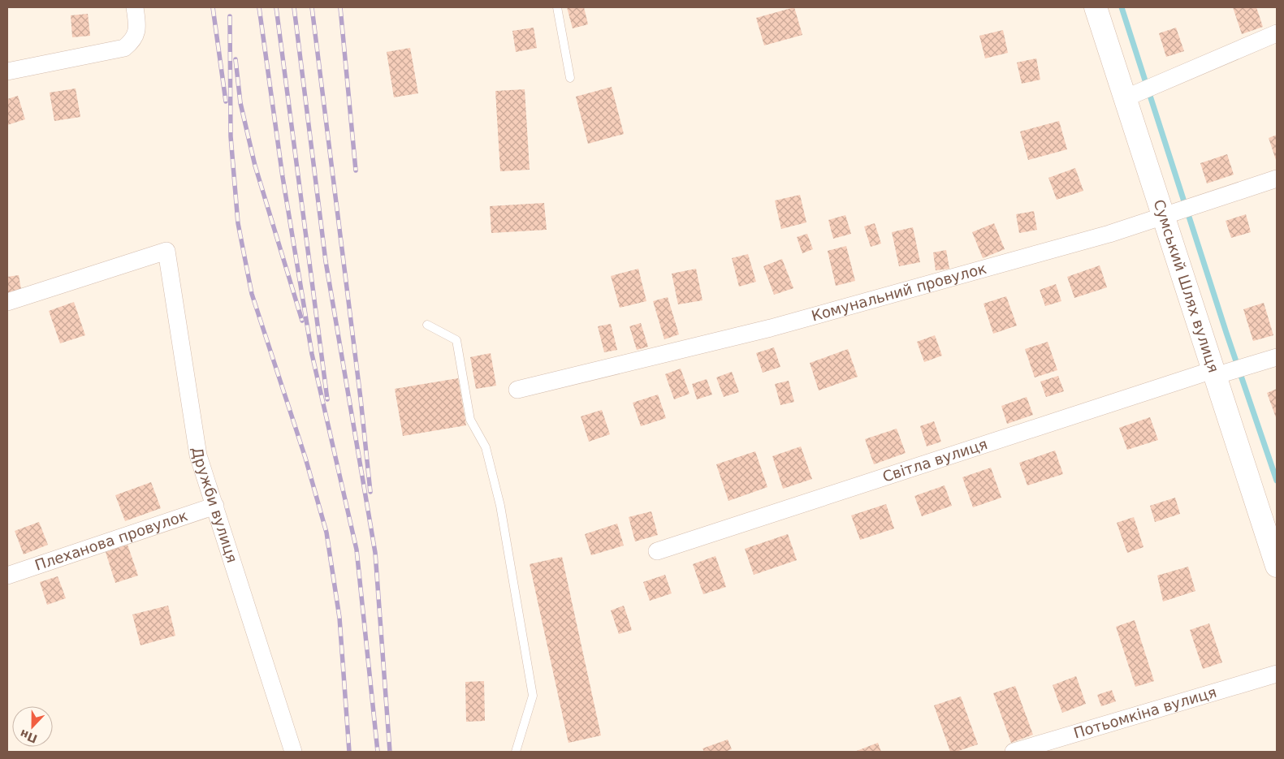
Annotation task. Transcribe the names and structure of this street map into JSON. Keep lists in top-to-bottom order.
{
  "streets": {
    "main road": ["Сумський Шлях вулиця"],
    "street": [
      "Комунальний провулок",
      "Світла вулиця",
      "Дружби вулиця",
      "Плеханова провулок",
      "Потьомкіна вулиця"
    ]
  },
  "crossings": [
    ["Сумський Шлях вулиця", "Комунальний провулок"],
    ["Сумський Шлях вулиця", "Світла вулиця"],
    ["Дружби вулиця", "Плеханова провулок"]
  ],
  "north": "bottom"
}
